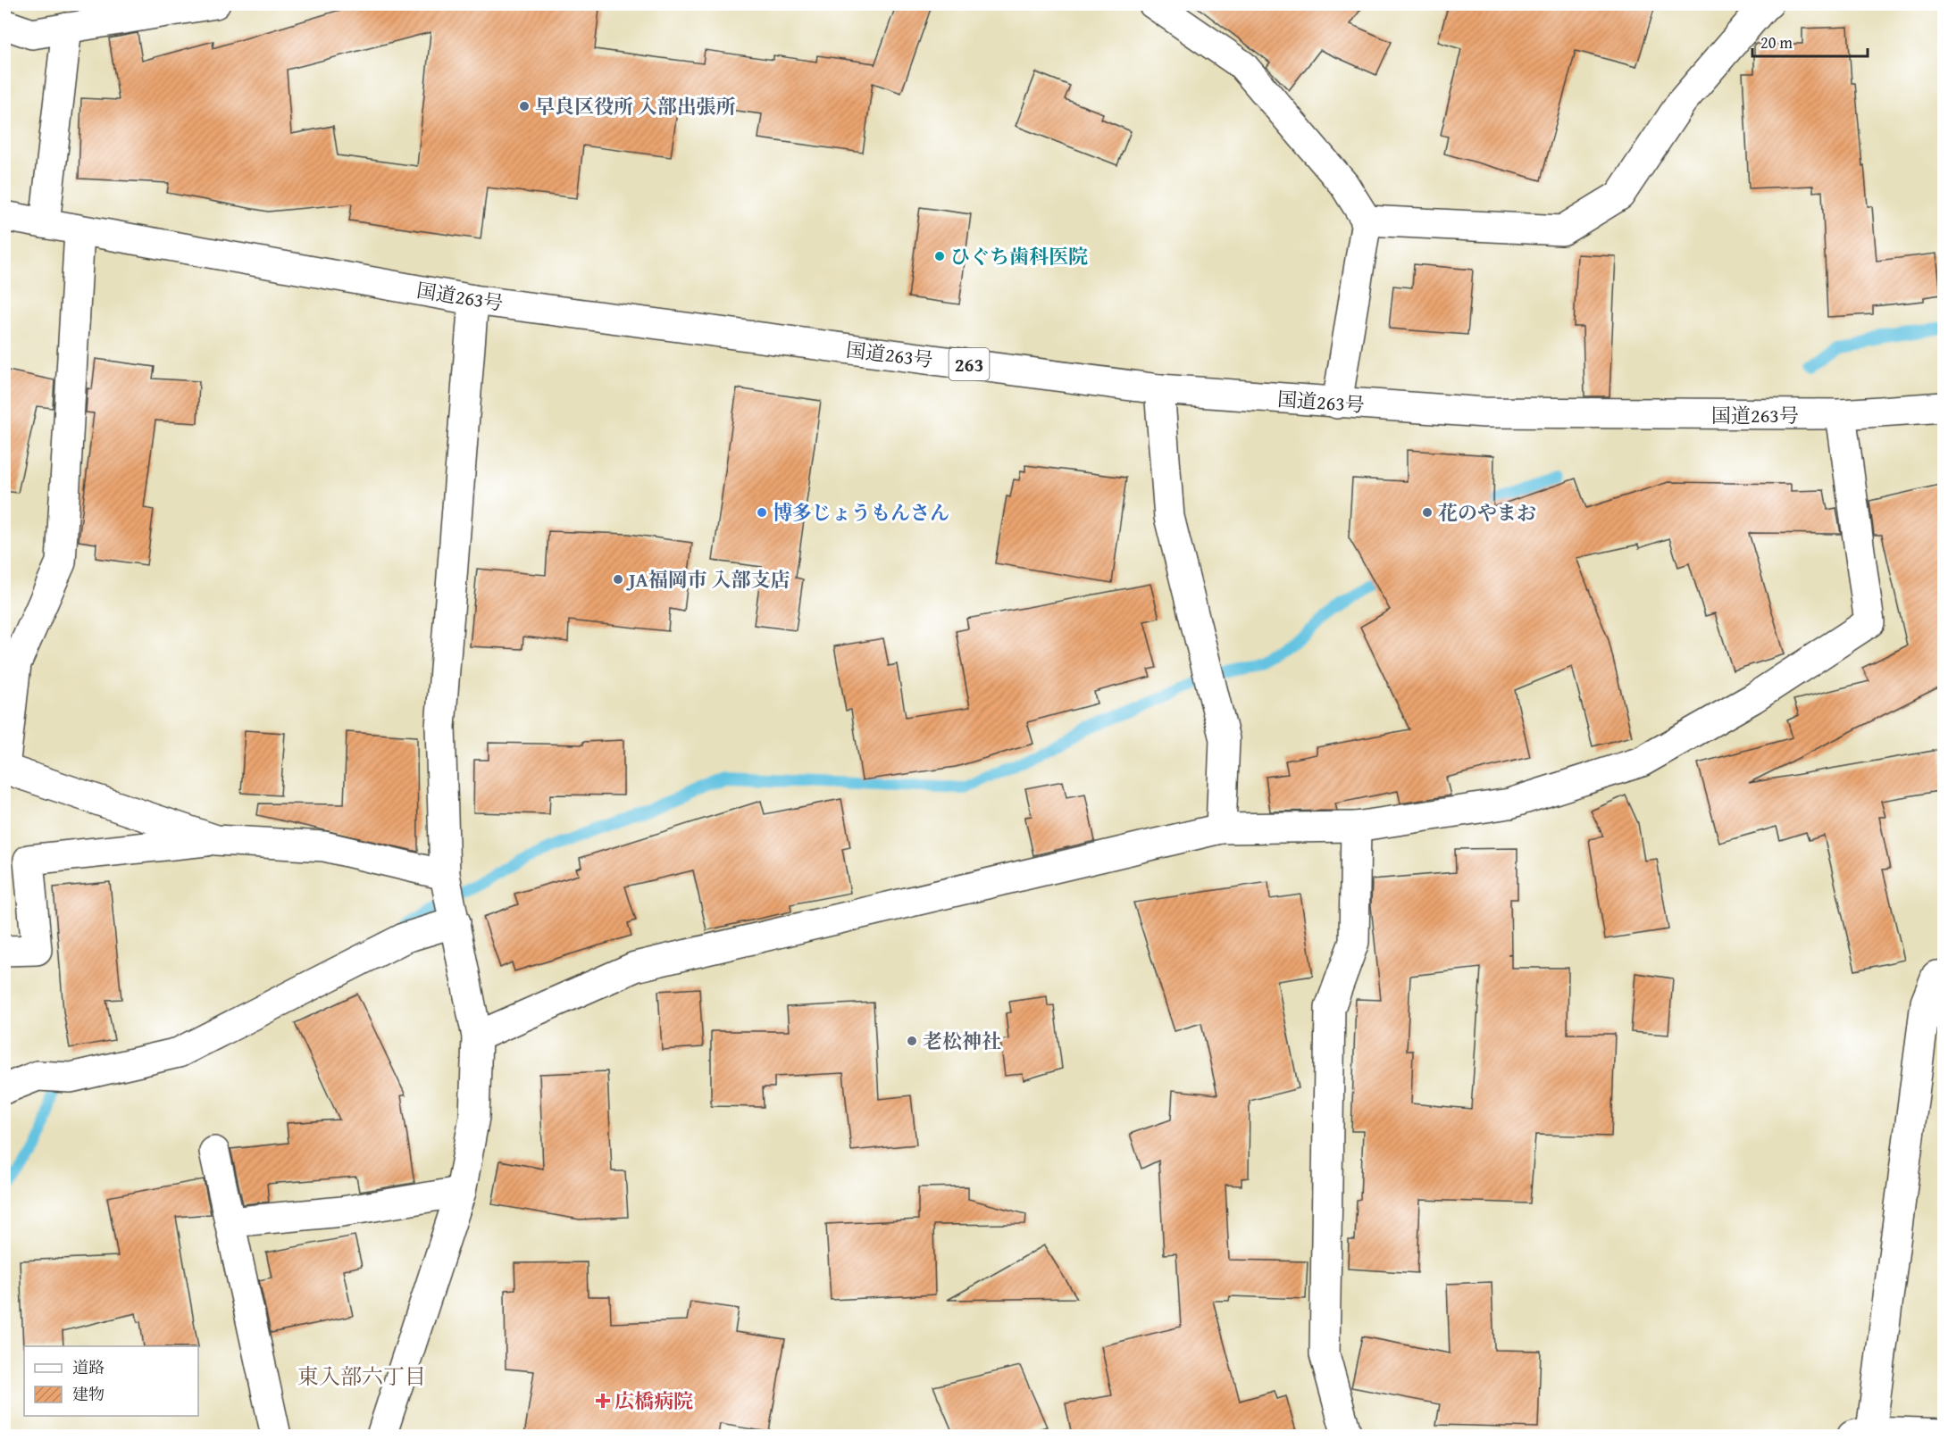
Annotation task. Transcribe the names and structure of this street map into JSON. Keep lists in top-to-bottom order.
{
  "streets": {
    "main road": ["国道263号", "263"]
  },
  "districts": ["東入部六丁目"],
  "places": {
    "other": [
      "早良区役所 入部出張所",
      "ひぐち歯科医院",
      "博多じょうもんさん",
      "花のやまお",
      "JA福岡市 入部支店",
      "老松神社"
    ],
    "health": ["広橋病院"]
  },
  "legend": ["道路", "建物"],
  "scale_bar": "20 m"
}
